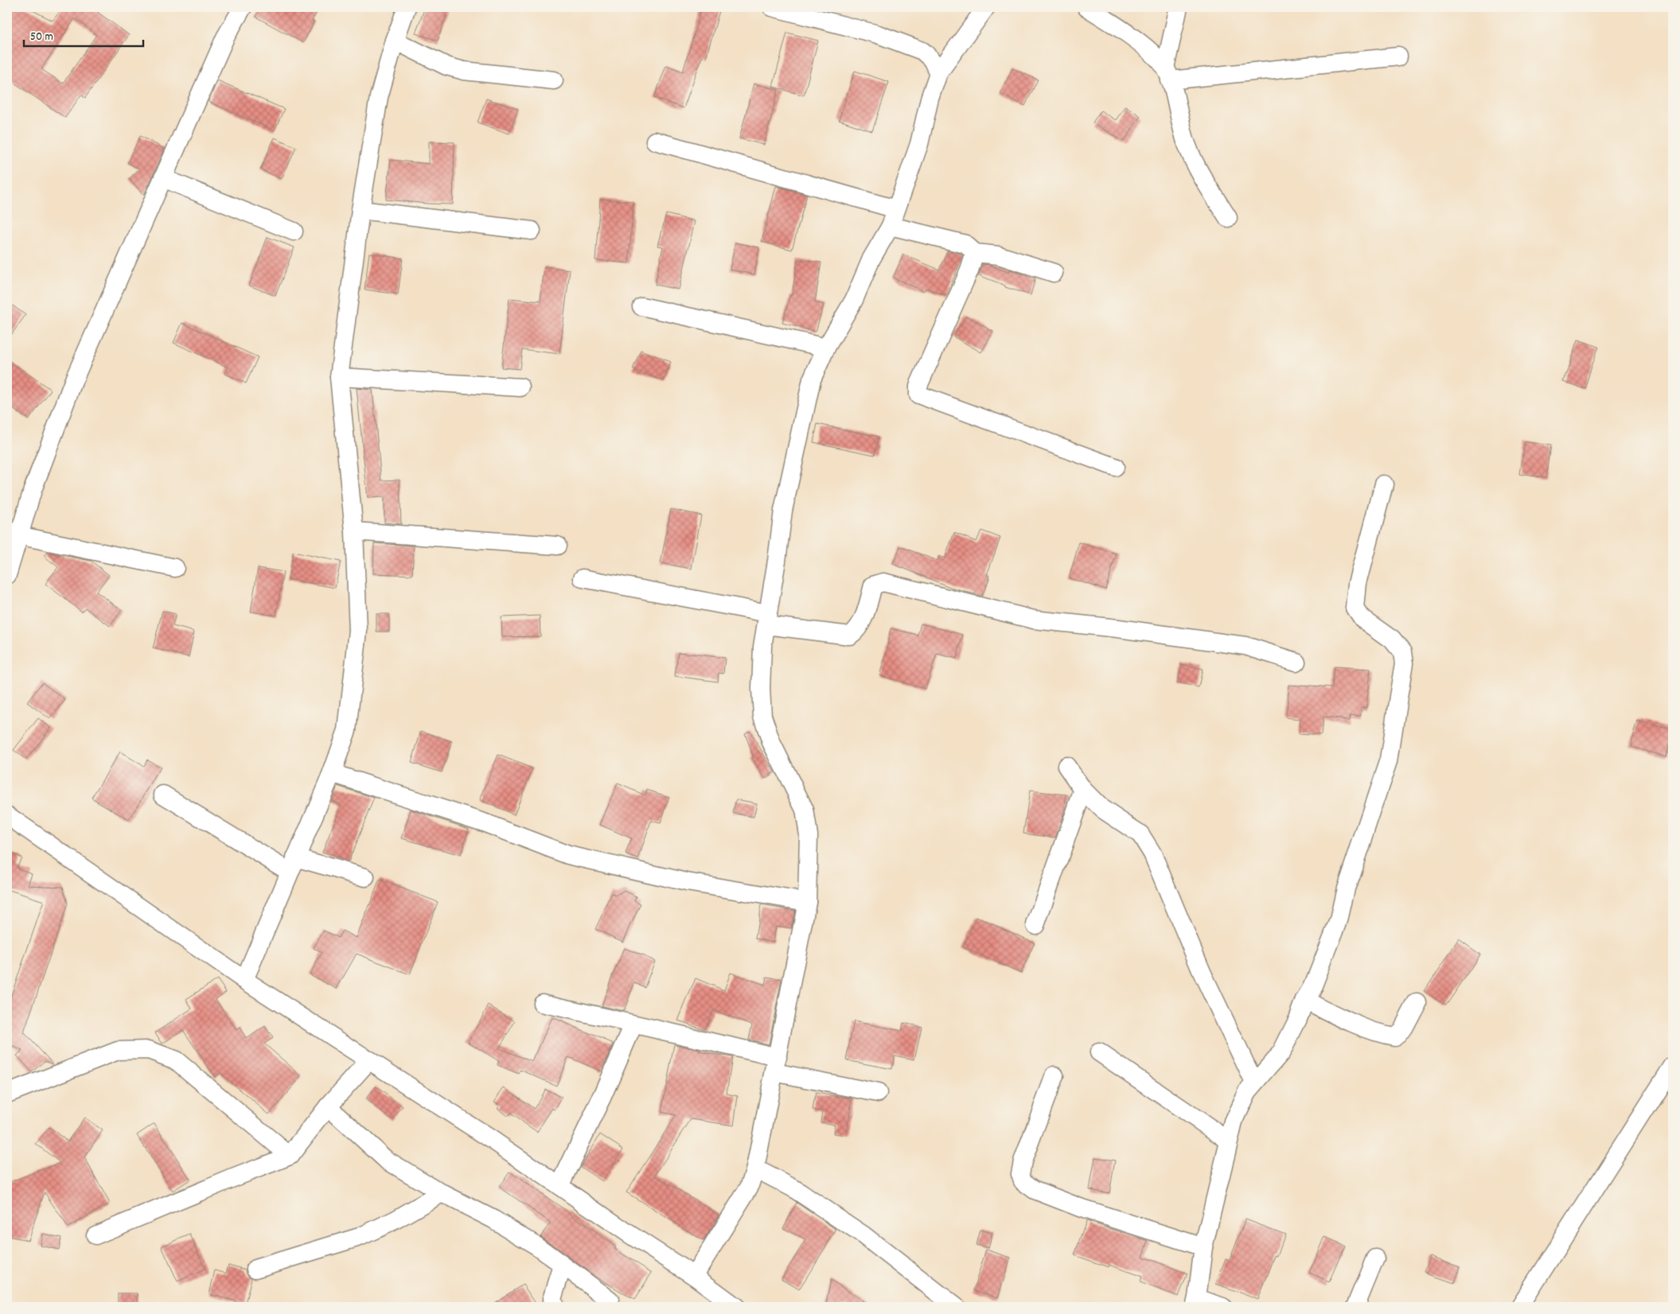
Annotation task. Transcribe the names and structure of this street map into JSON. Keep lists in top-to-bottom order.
{
  "scale_bar": "50 m"
}
